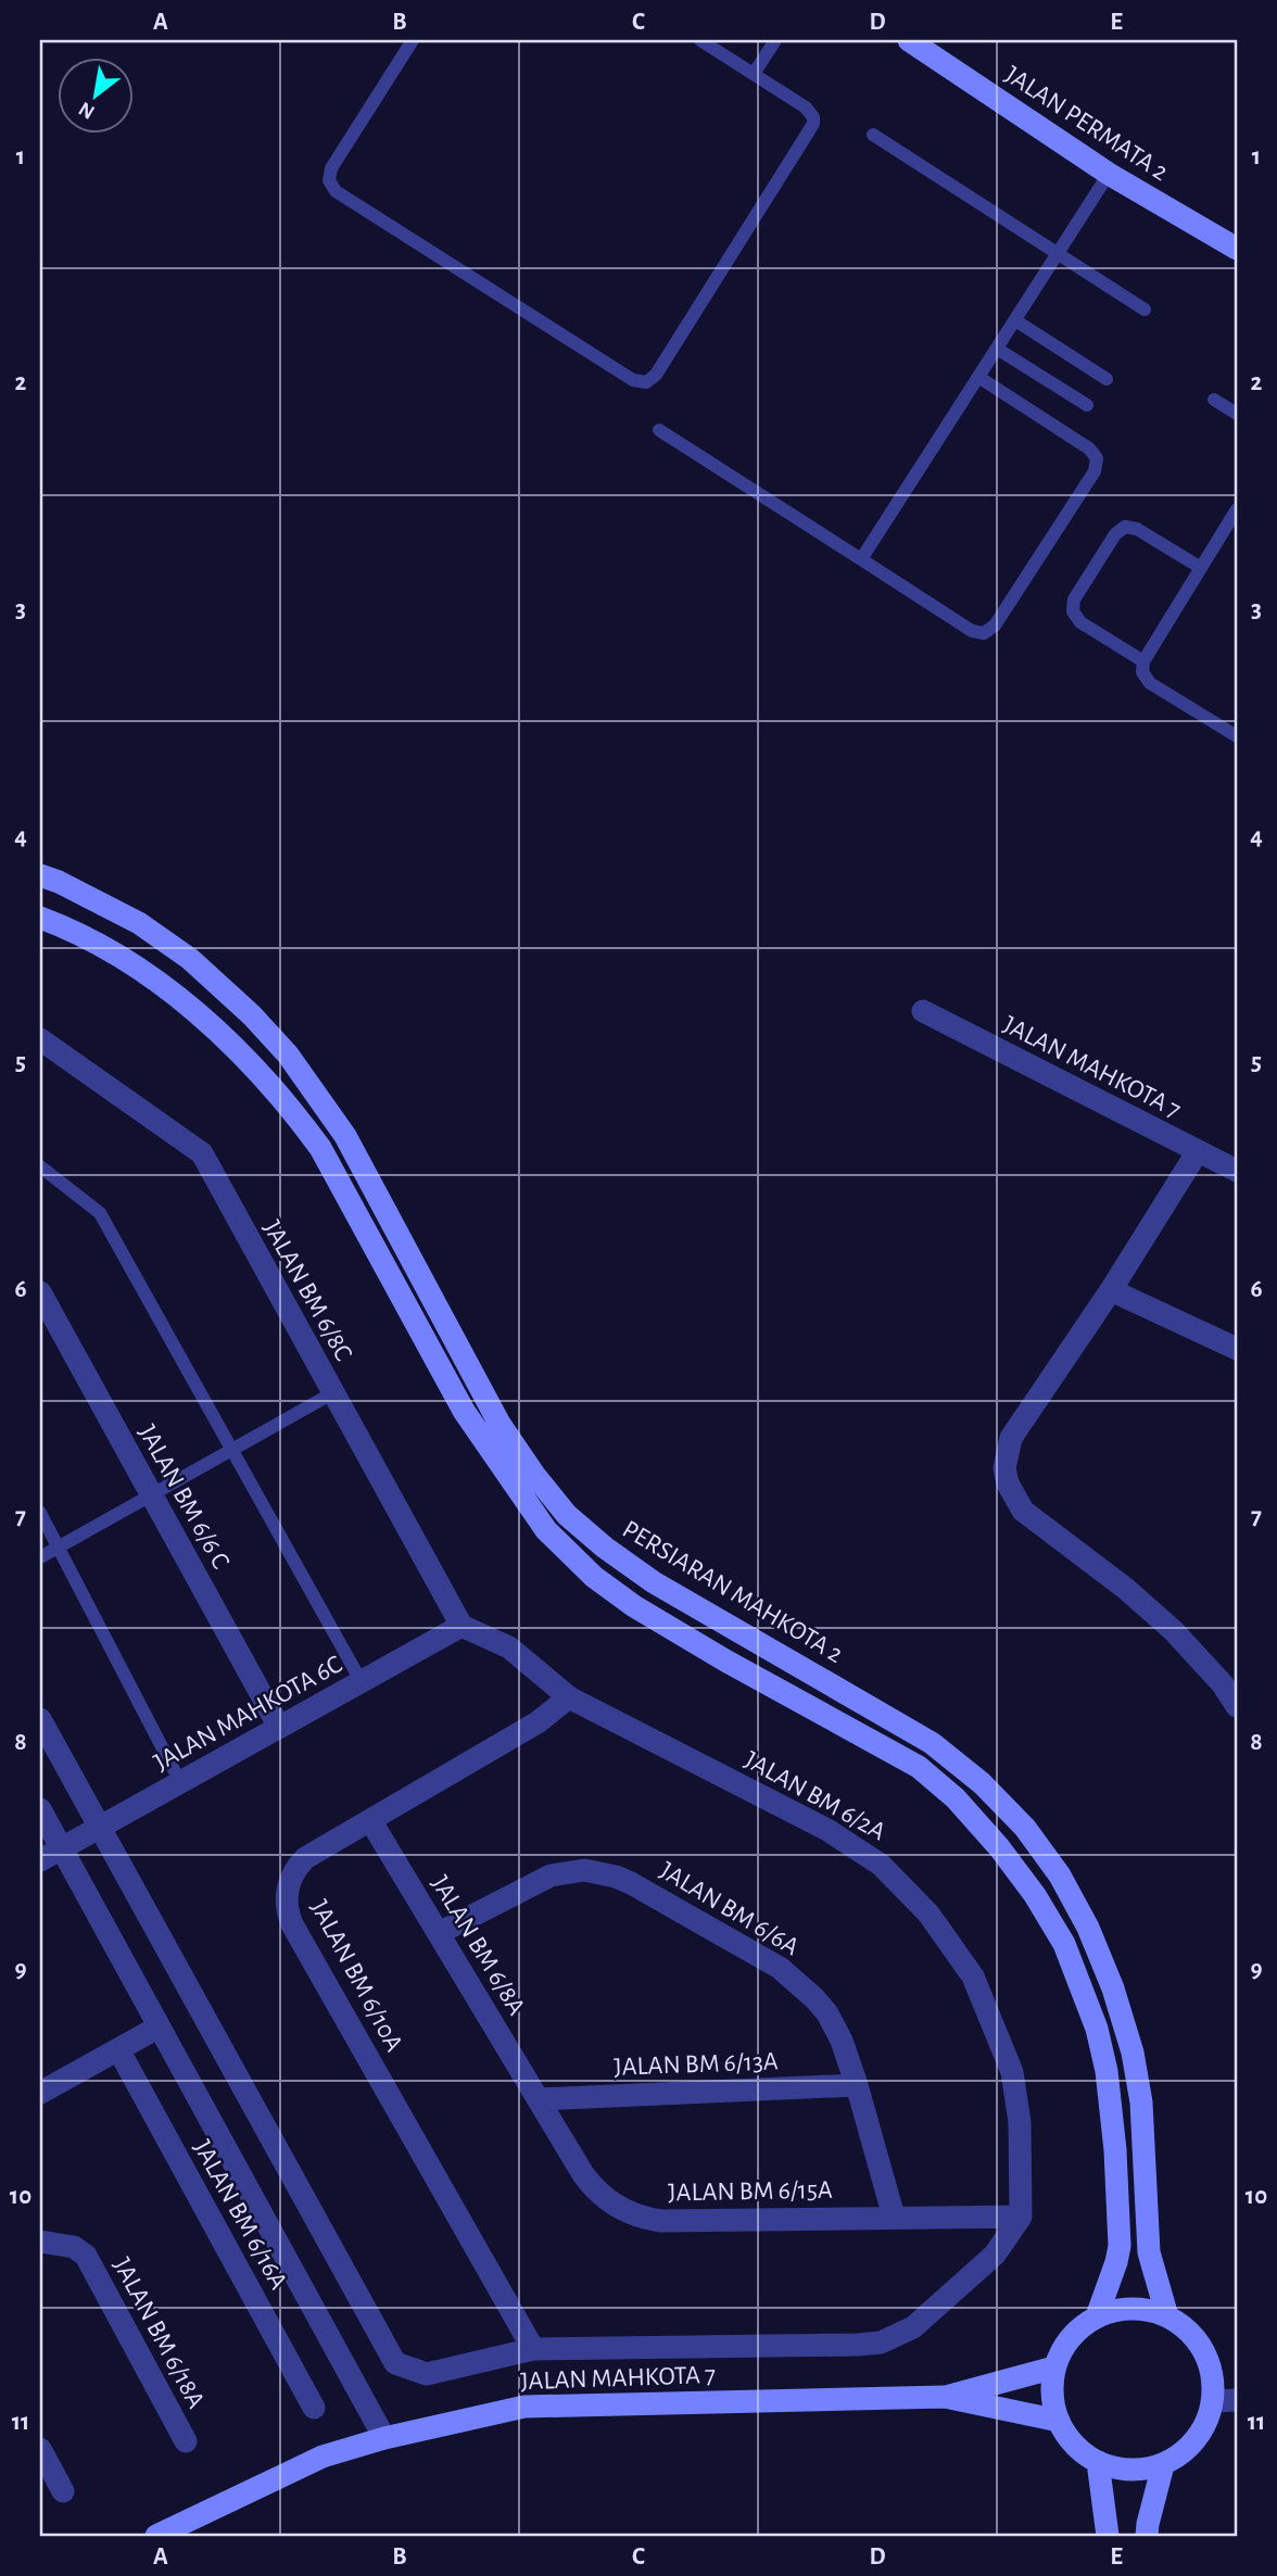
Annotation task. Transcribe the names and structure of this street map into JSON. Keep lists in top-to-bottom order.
{
  "streets": {
    "main road": ["JALAN PERMATA 2", "JALAN MAHKOTA 7", "PERSIARAN MAHKOTA 2"],
    "street": [
      "JALAN BM 6/8C",
      "JALAN BM 6/6 C",
      "JALAN MAHKOTA 6C",
      "JALAN BM 6/2A",
      "JALAN BM 6/6A",
      "JALAN BM 6/8A",
      "JALAN BM 6/10A",
      "JALAN BM 6/13A",
      "JALAN BM 6/15A",
      "JALAN BM 6/16A",
      "JALAN BM 6/18A"
    ]
  },
  "crossings": [
    ["JALAN MAHKOTA 7", "PERSIARAN MAHKOTA 2"],
    ["JALAN BM 6/8C", "JALAN MAHKOTA 6C"],
    ["JALAN BM 6/8C", "JALAN BM 6/2A"],
    ["JALAN BM 6/6 C", "JALAN MAHKOTA 6C"],
    ["JALAN MAHKOTA 6C", "JALAN BM 6/2A"],
    ["JALAN BM 6/2A", "JALAN BM 6/10A"],
    ["JALAN BM 6/2A", "JALAN BM 6/15A"],
    ["JALAN BM 6/6A", "JALAN BM 6/8A"],
    ["JALAN BM 6/6A", "JALAN BM 6/13A"],
    ["JALAN BM 6/6A", "JALAN BM 6/15A"],
    ["JALAN BM 6/8A", "JALAN BM 6/10A"],
    ["JALAN BM 6/8A", "JALAN BM 6/13A"],
    ["JALAN BM 6/8A", "JALAN BM 6/15A"],
    ["JALAN BM 6/13A", "JALAN BM 6/15A"]
  ],
  "north": "bottom left",
  "grid": {
    "columns": [
      "A",
      "B",
      "C",
      "D",
      "E"
    ],
    "rows": [
      "1",
      "2",
      "3",
      "4",
      "5",
      "6",
      "7",
      "8",
      "9",
      "10",
      "11"
    ]
  }
}
